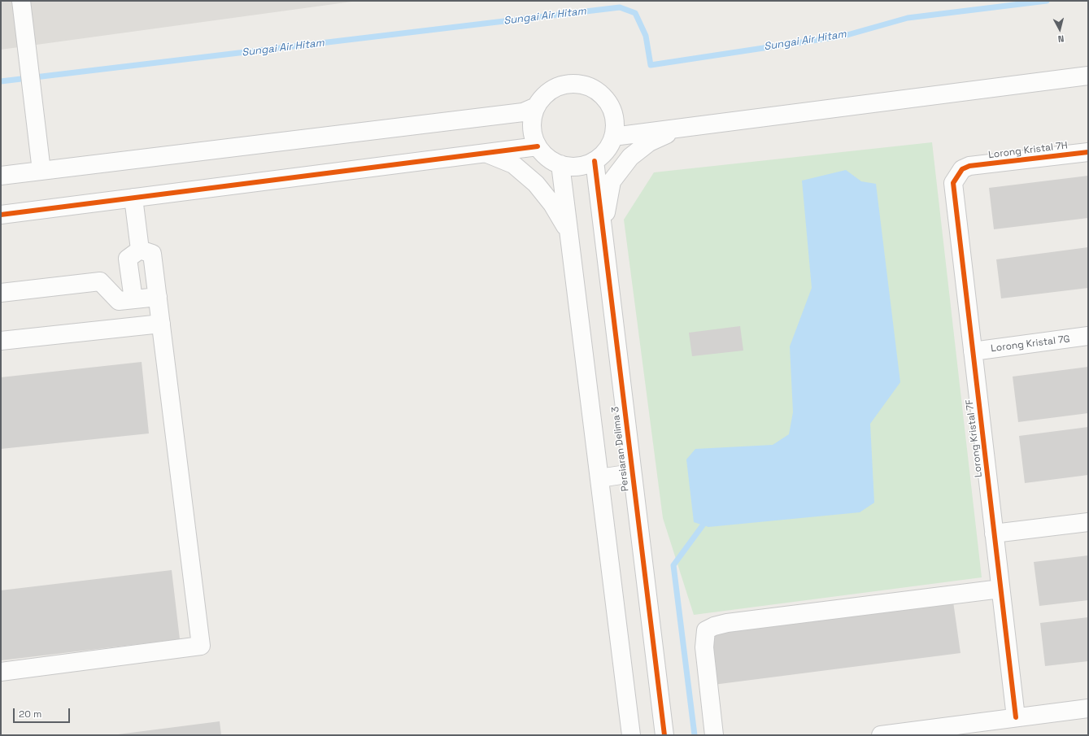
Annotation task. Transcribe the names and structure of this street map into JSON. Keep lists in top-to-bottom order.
{
  "streets": {
    "street": [
      "Lorong Kristal 7H",
      "Lorong Kristal 7G",
      "Lorong Kristal 7F",
      "Persiaran Delima 3"
    ]
  },
  "crossings": [
    ["Lorong Kristal 7H", "Lorong Kristal 7F"],
    ["Lorong Kristal 7G", "Lorong Kristal 7F"]
  ],
  "water": ["Sungai Air Hitam"],
  "scale_bar": "20 m",
  "north": "bottom"
}
